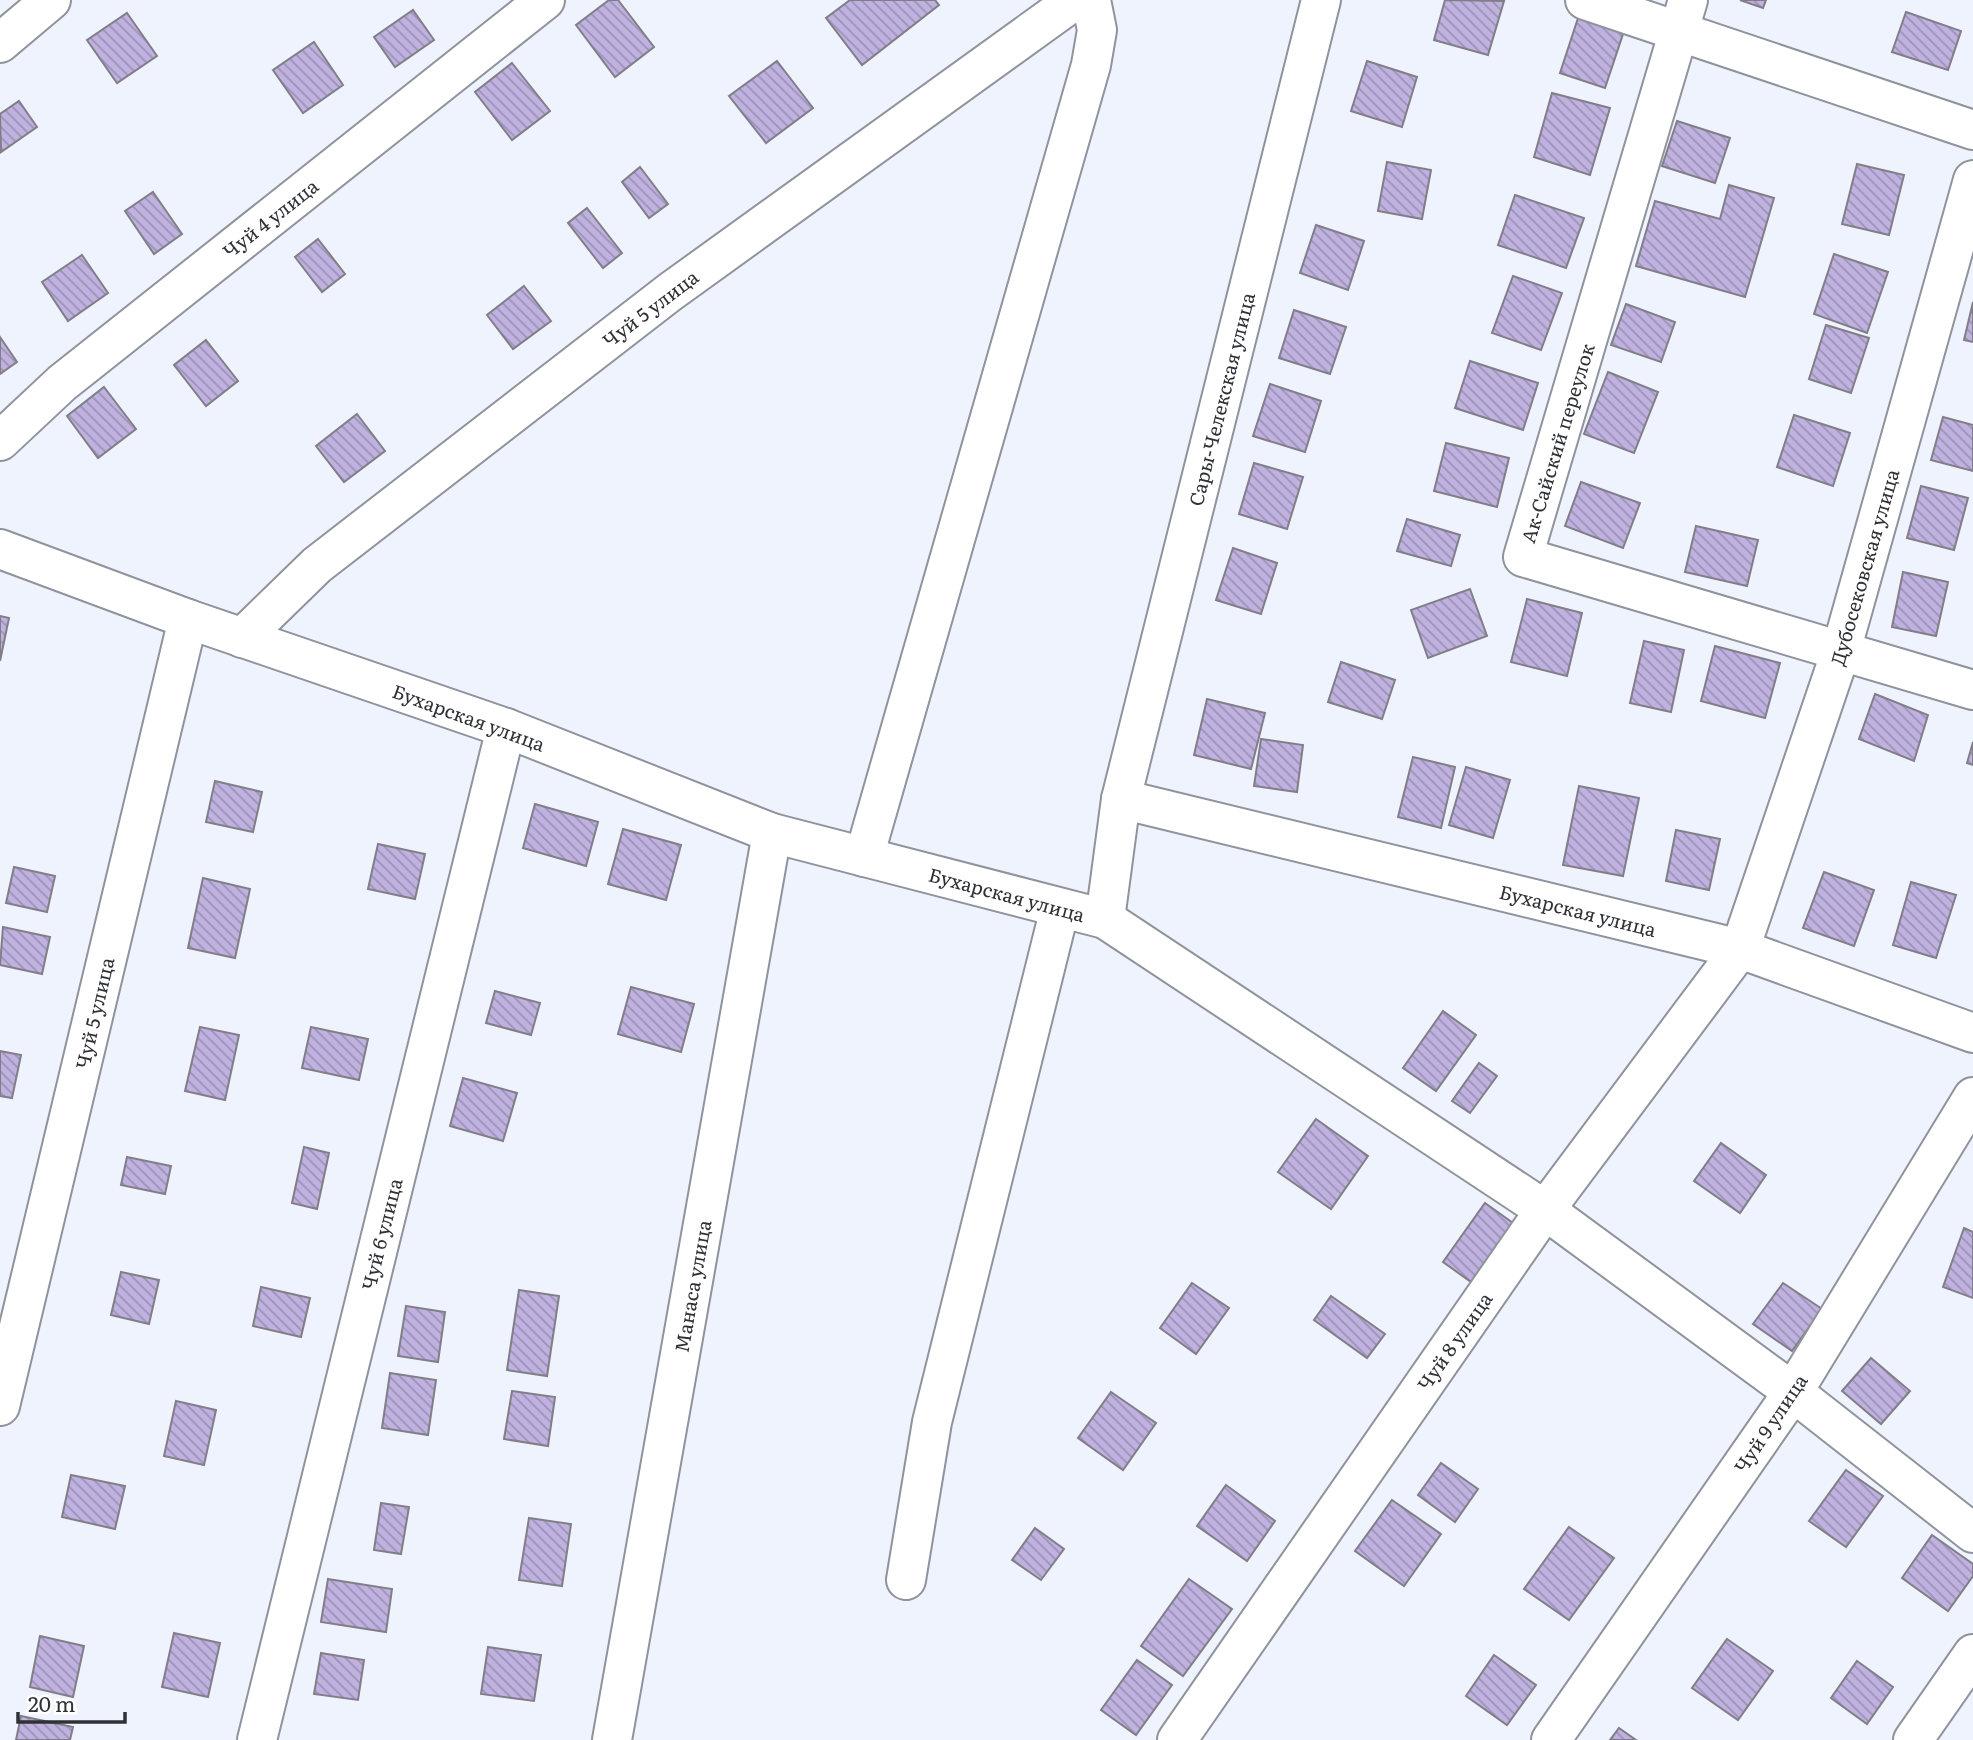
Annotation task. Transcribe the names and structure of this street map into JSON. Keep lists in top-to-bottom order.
{
  "streets": {
    "street": [
      "Чуй 4 улица",
      "Чуй 5 улица",
      "Сары-Челекская улица",
      "Ак-Сайский переулок",
      "Дубосековская улица",
      "Бухарская улица",
      "Чуй 6 улица",
      "Манаса улица",
      "Чуй 8 улица",
      "Чуй 9 улица"
    ]
  },
  "crossings": [
    ["Чуй 5 улица", "Бухарская улица"],
    ["Сары-Челекская улица", "Бухарская улица"],
    ["Ак-Сайский переулок", "Дубосековская улица"],
    ["Дубосековская улица", "Бухарская улица"],
    ["Дубосековская улица", "Чуй 8 улица"],
    ["Бухарская улица", "Чуй 6 улица"],
    ["Бухарская улица", "Манаса улица"],
    ["Бухарская улица", "Чуй 8 улица"]
  ],
  "scale_bar": "20 m"
}
